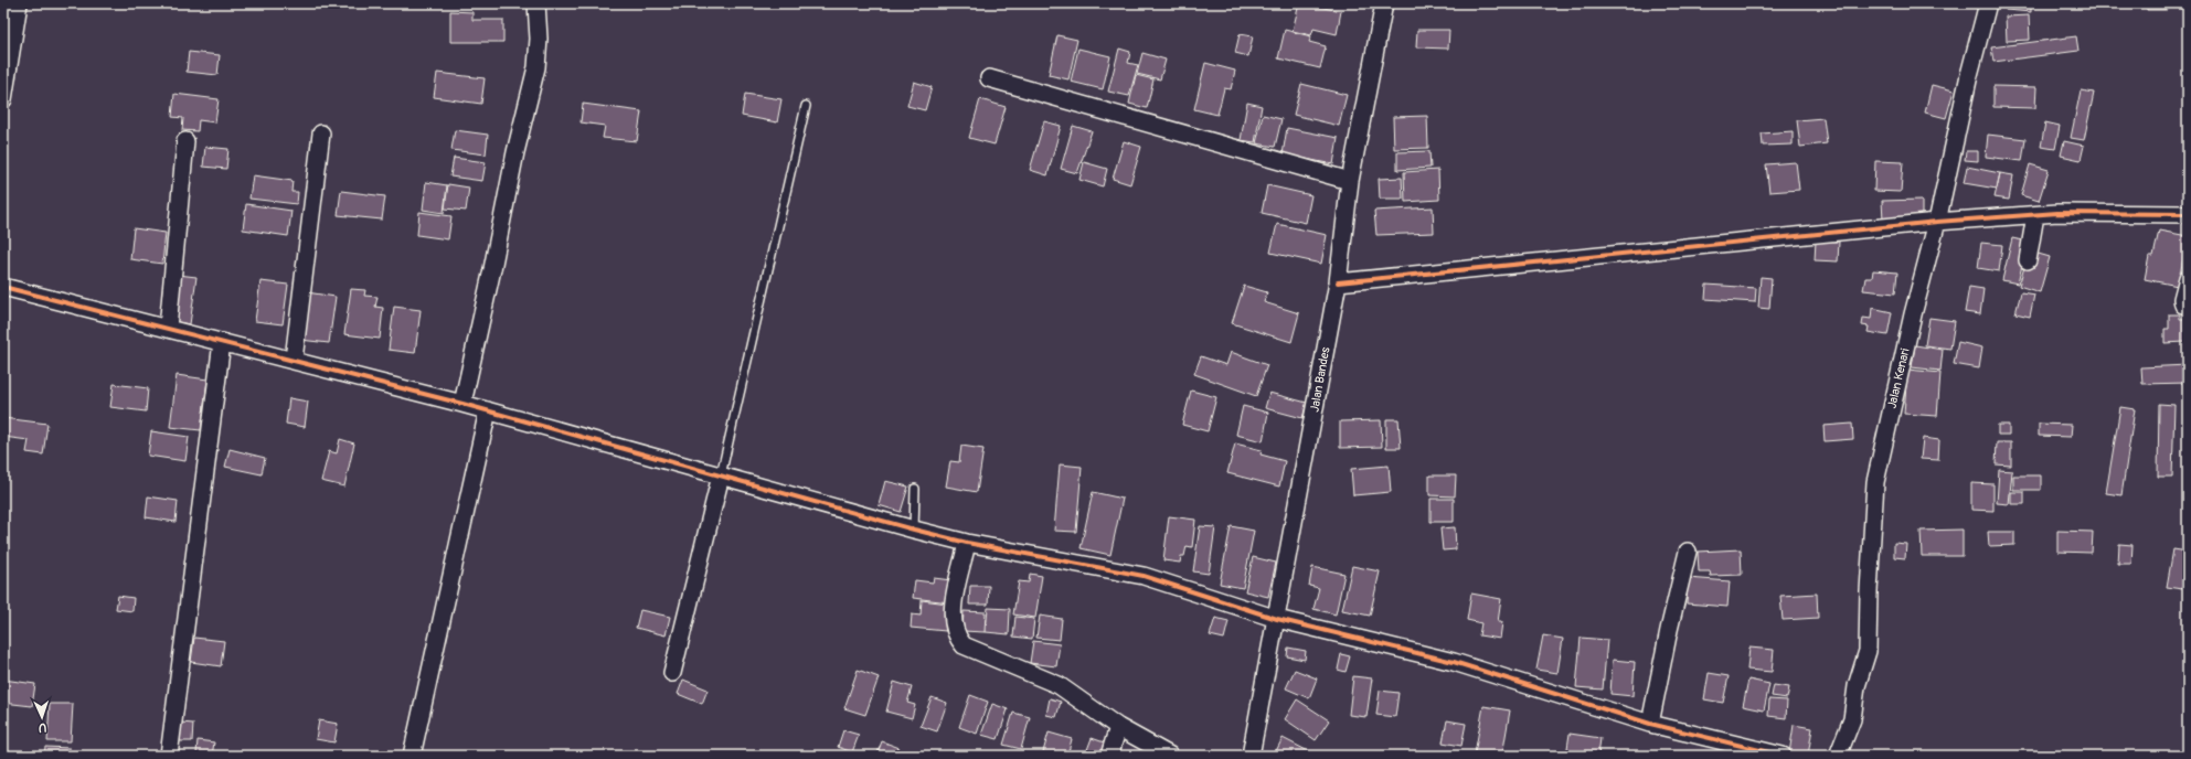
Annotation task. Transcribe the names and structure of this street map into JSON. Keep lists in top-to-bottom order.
{
  "streets": {
    "street": ["Jalan Kenari", "Jalan Bandes"]
  },
  "north": "bottom"
}
